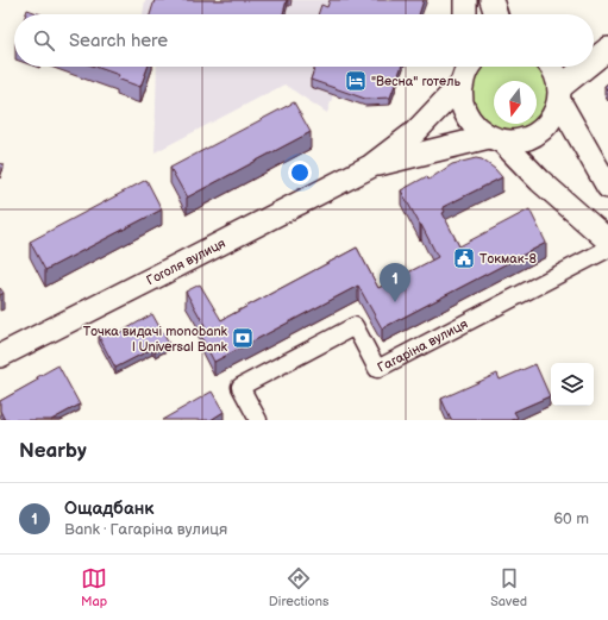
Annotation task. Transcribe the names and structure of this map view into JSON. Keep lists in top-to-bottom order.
{
  "streets": {
    "main road": ["Гоголя вулиця"],
    "street": ["Гагаріна вулиця"]
  },
  "places": {
    "hotel": ["\"Весна\" готель"],
    "public building": ["Токмак-8"],
    "bank": ["Точка видачі monobank | Universal Bank"]
  },
  "north": "bottom",
  "page": {
    "search": "Search here",
    "pins": "1",
    "heading": "Nearby",
    "list": [
      {
        "mark": "1",
        "name": "Ощадбанк",
        "note": "Bank · Гагаріна вулиця",
        "value": "60 m"
      }
    ],
    "nav": ["Map", "Directions", "Saved"]
  }
}
